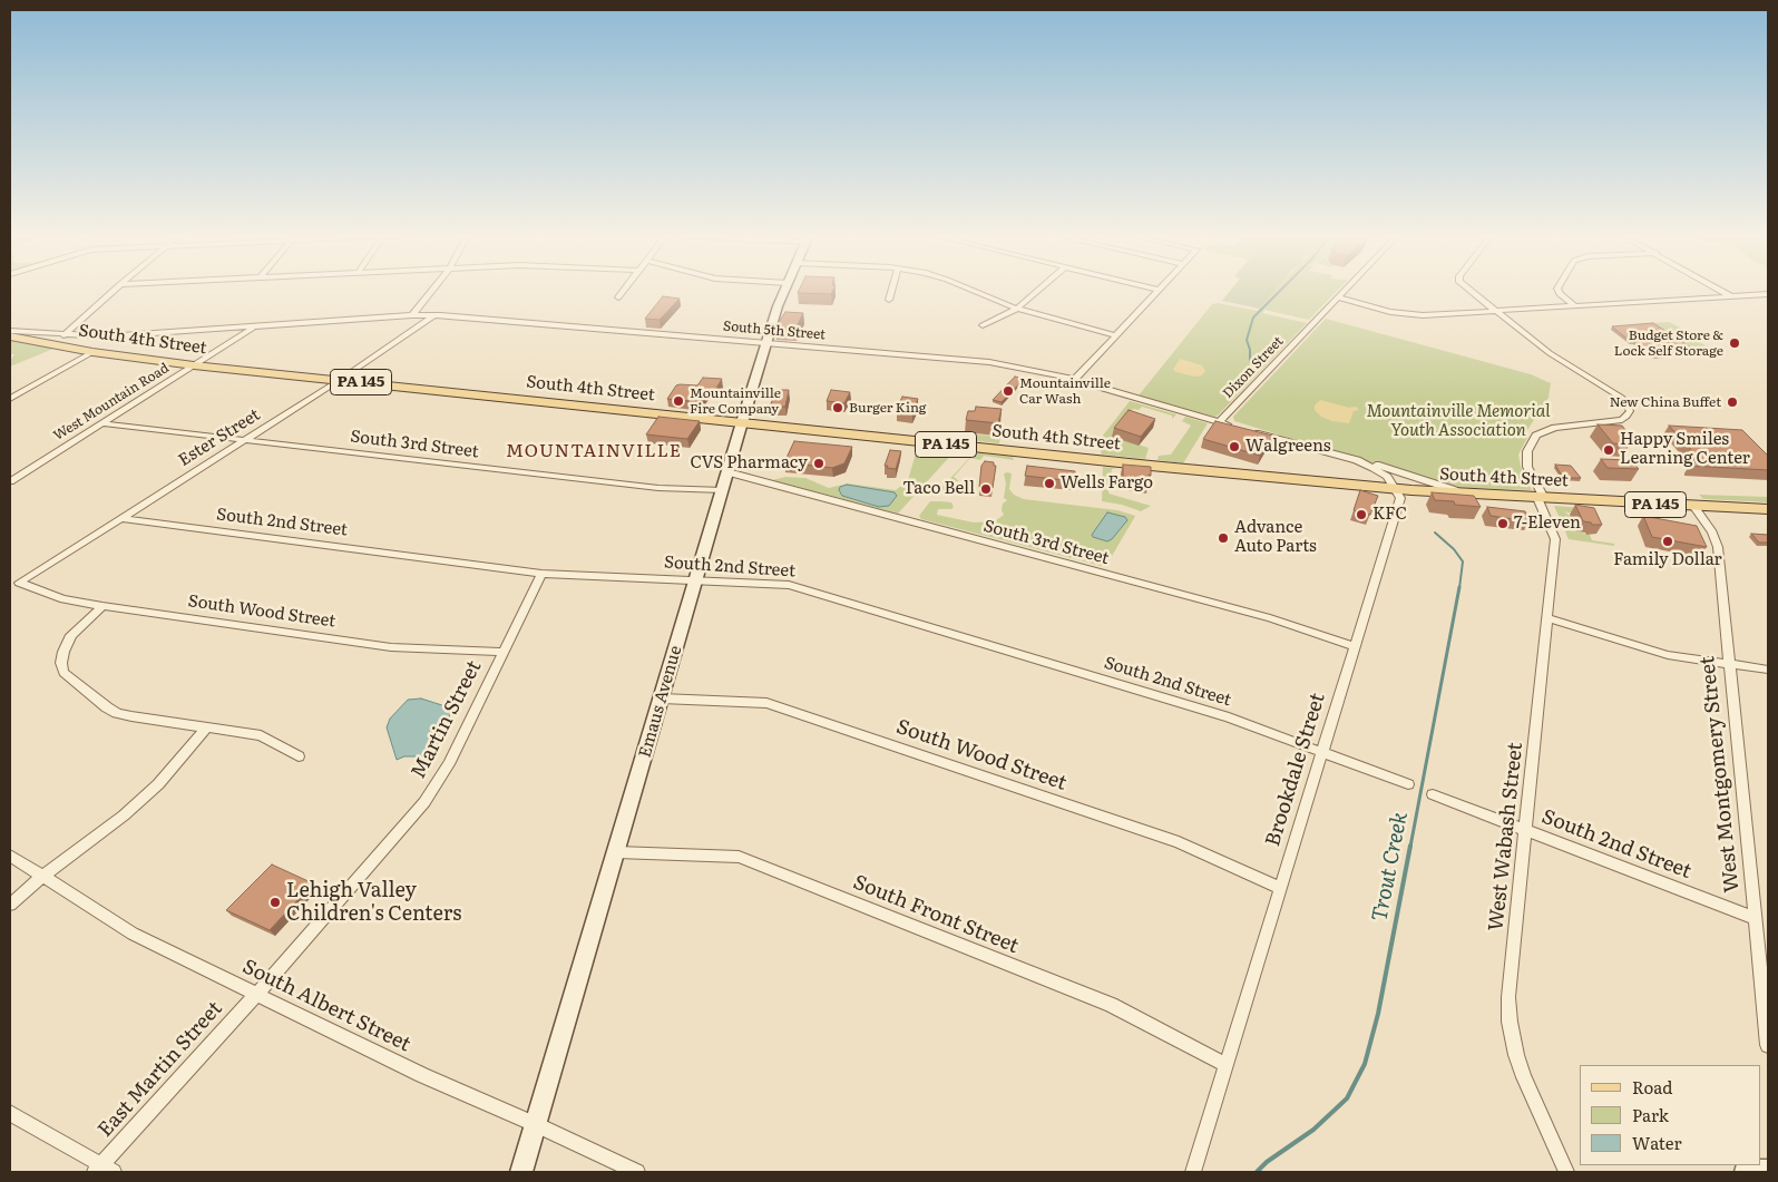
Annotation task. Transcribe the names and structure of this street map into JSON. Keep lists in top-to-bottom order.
{
  "streets": {
    "main road": ["South 4th Street", "PA 145", "Emaus Avenue"],
    "street": [
      "South 5th Street",
      "Dixon Street",
      "West Mountain Road",
      "Ester Street",
      "South 3rd Street",
      "South 2nd Street",
      "South Wood Street",
      "Martin Street",
      "Brookdale Street",
      "West Montgomery Street",
      "West Wabash Street",
      "South Front Street",
      "South Albert Street",
      "East Martin Street"
    ]
  },
  "crossings": [
    ["South 5th Street", "Dixon Street"],
    ["South 5th Street", "West Mountain Road"],
    ["South 5th Street", "Ester Street"],
    ["South 5th Street", "Emaus Avenue"],
    ["South 4th Street", "West Mountain Road"],
    ["South 4th Street", "Ester Street"],
    ["South 4th Street", "Emaus Avenue"],
    ["South 4th Street", "Brookdale Street"],
    ["South 4th Street", "West Montgomery Street"],
    ["South 4th Street", "West Wabash Street"],
    ["West Mountain Road", "South 3rd Street"],
    ["Ester Street", "South 3rd Street"],
    ["Ester Street", "South 2nd Street"],
    ["Ester Street", "South Wood Street"],
    ["South 3rd Street", "Emaus Avenue"],
    ["South 3rd Street", "Brookdale Street"],
    ["South 2nd Street", "Emaus Avenue"],
    ["South 2nd Street", "Martin Street"],
    ["South 2nd Street", "Brookdale Street"],
    ["South 2nd Street", "West Montgomery Street"],
    ["South 2nd Street", "West Wabash Street"],
    ["South Wood Street", "Emaus Avenue"],
    ["South Wood Street", "Martin Street"],
    ["South Wood Street", "Brookdale Street"],
    ["Emaus Avenue", "South Front Street"],
    ["Emaus Avenue", "South Albert Street"],
    ["Martin Street", "South Albert Street"],
    ["Martin Street", "East Martin Street"],
    ["Brookdale Street", "South Front Street"],
    ["South Albert Street", "East Martin Street"]
  ],
  "districts": ["MOUNTAINVILLE"],
  "water": ["Trout Creek"],
  "parks": ["Mountainville Memorial Youth Association"],
  "places": [
    "Budget Store & Lock Self Storage",
    "Mountainville Car Wash",
    "Mountainville Fire Company",
    "New China Buffet",
    "Burger King",
    "Walgreens",
    "Happy Smiles Learning Center",
    "CVS Pharmacy",
    "Wells Fargo",
    "Taco Bell",
    "KFC",
    "7-Eleven",
    "Advance Auto Parts",
    "Family Dollar",
    "Lehigh Valley Children's Centers"
  ],
  "legend": ["Road", "Park", "Water"]
}
